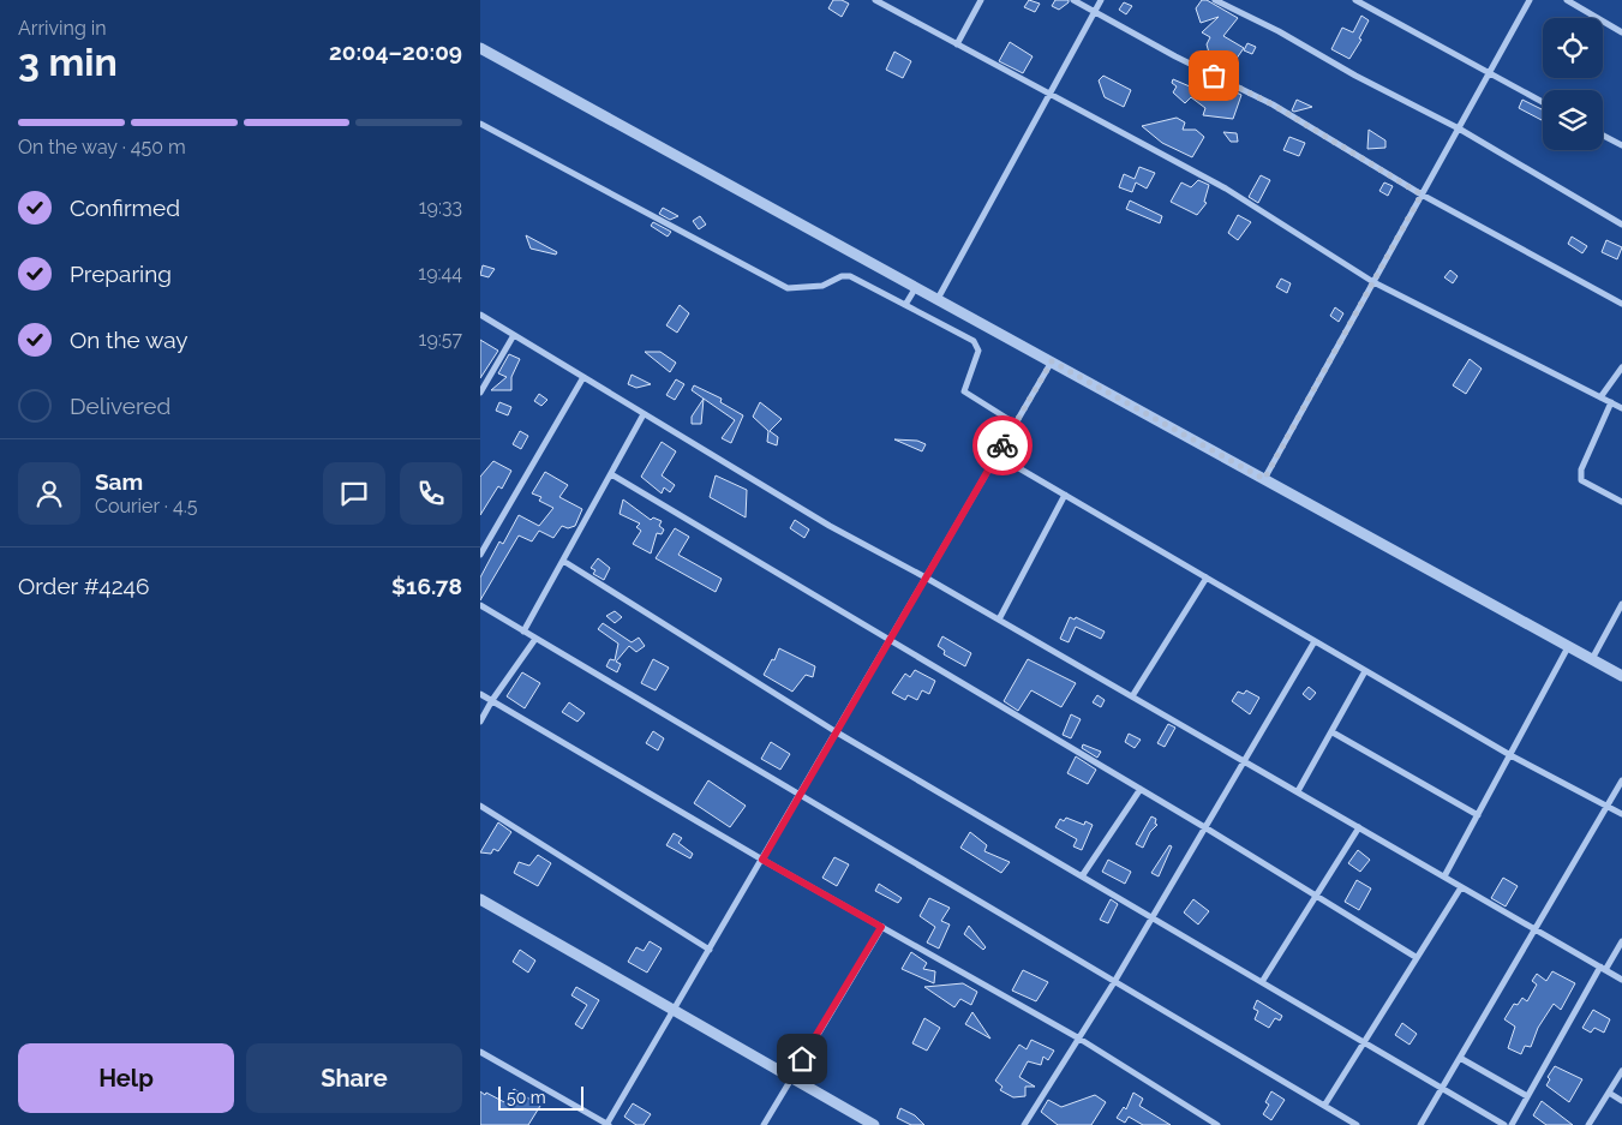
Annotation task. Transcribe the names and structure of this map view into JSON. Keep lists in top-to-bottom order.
{
  "scale_bar": "50 m",
  "page": {
    "heading": ["3 min", "Arriving in", "20:04–20:09"],
    "panel": [
      "Sam",
      "Courier · 4.5",
      "Order #4246",
      "$16.78"
    ],
    "bar": "On the way · 450 m",
    "list": [
      ["Confirmed", "19:33"],
      ["Preparing", "19:44"],
      ["On the way", "19:57"],
      "Delivered"
    ],
    "buttons": ["Help", "Share"],
    "scale": "50 m"
  }
}
